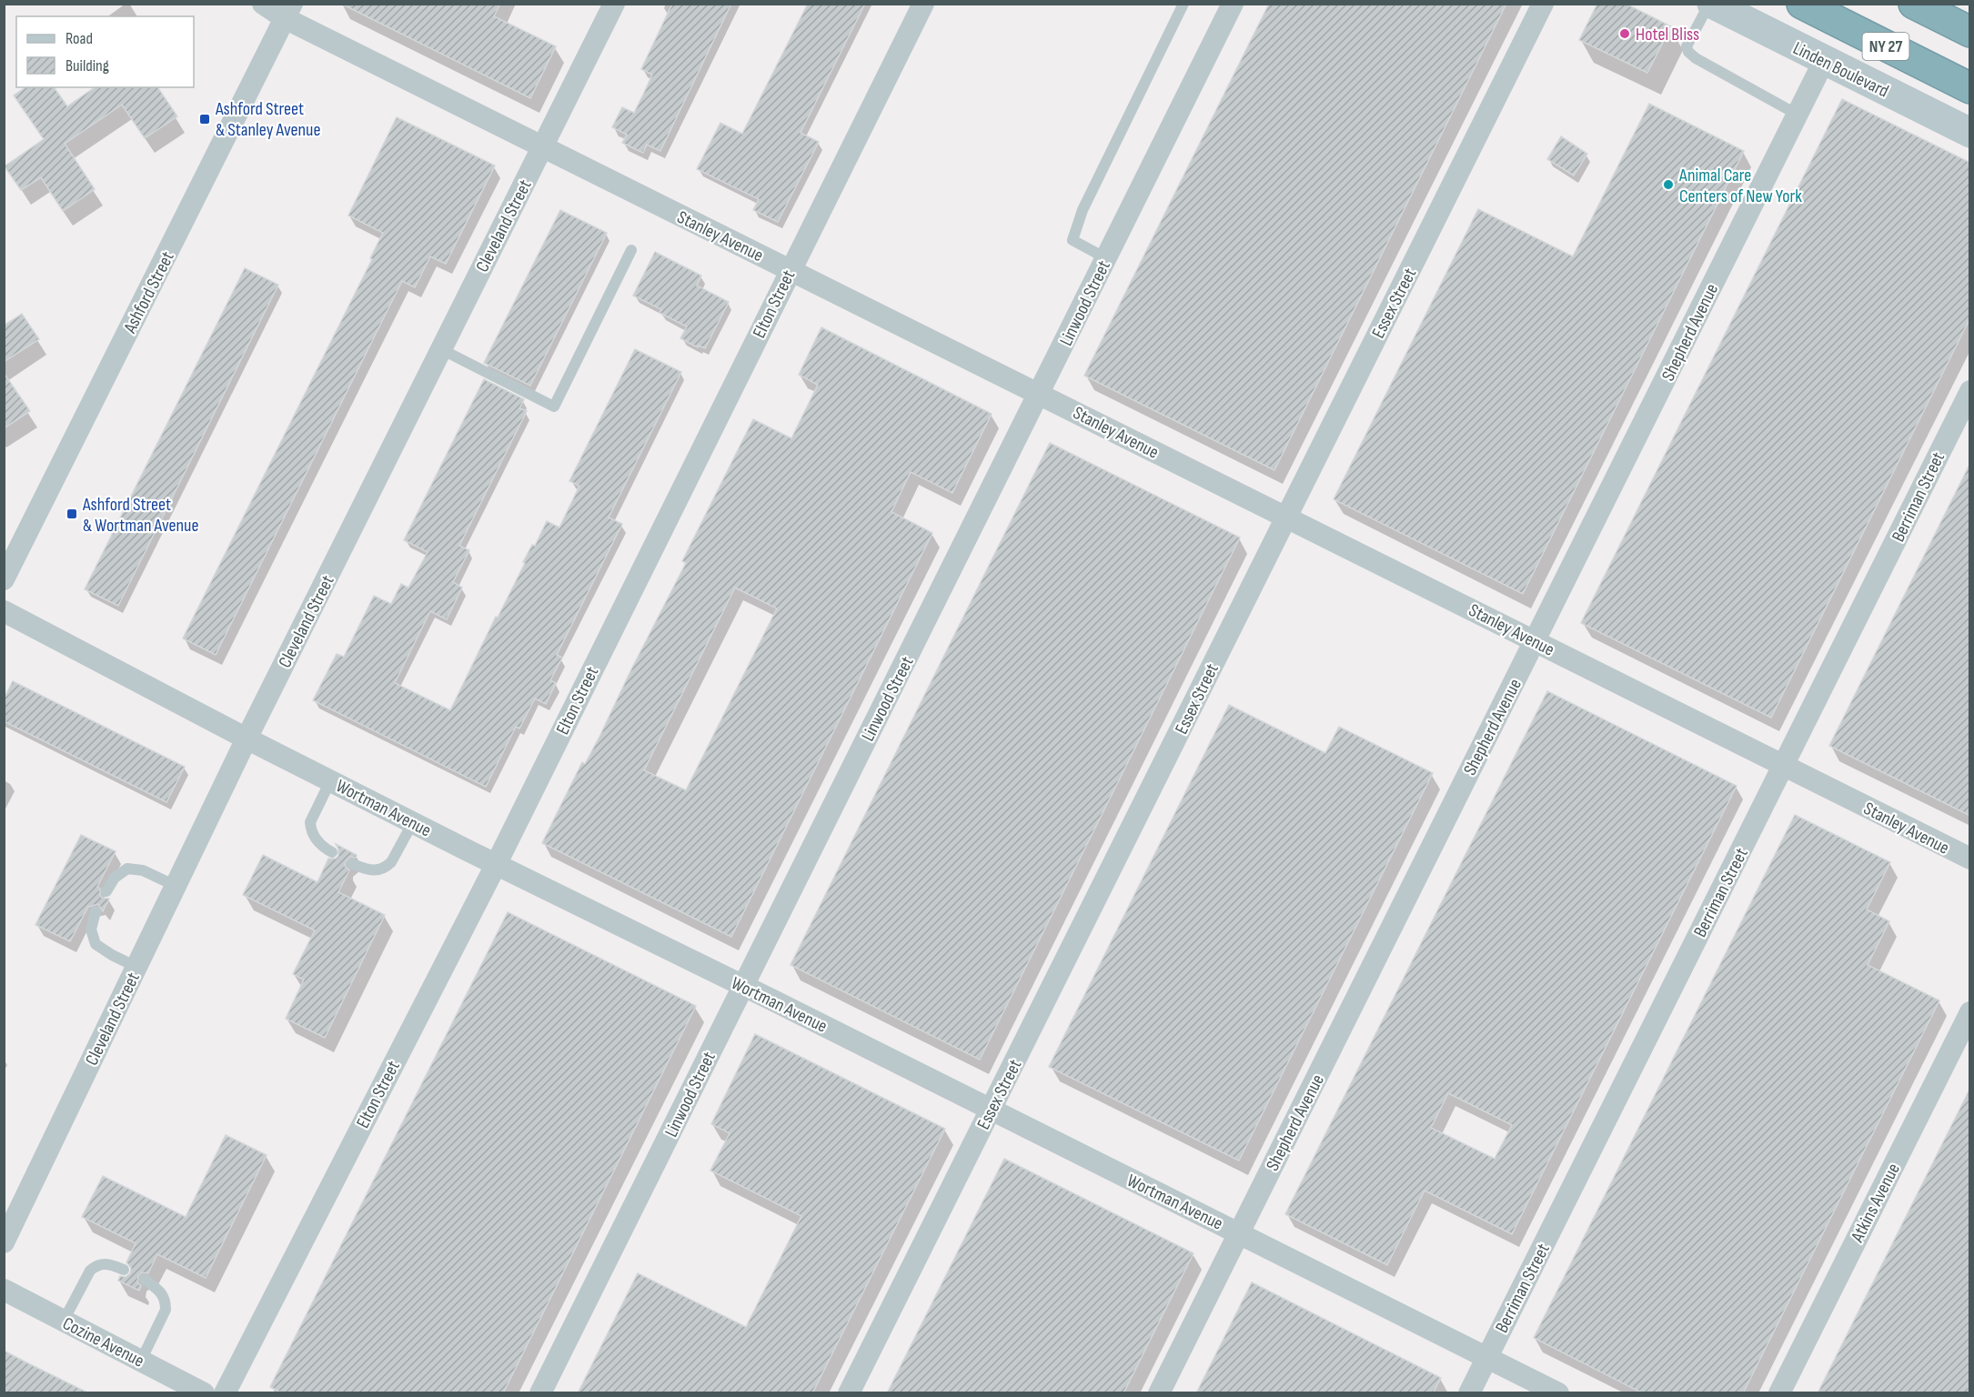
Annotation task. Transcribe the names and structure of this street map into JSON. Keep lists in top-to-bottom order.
{
  "streets": {
    "highway": ["NY 27"],
    "street": [
      "Linden Boulevard",
      "Cleveland Street",
      "Stanley Avenue",
      "Ashford Street",
      "Linwood Street",
      "Essex Street",
      "Elton Street",
      "Shepherd Avenue",
      "Berriman Street",
      "Wortman Avenue",
      "Atkins Avenue",
      "Cozine Avenue"
    ]
  },
  "crossings": [
    ["Linden Boulevard", "Shepherd Avenue"],
    ["Cleveland Street", "Stanley Avenue"],
    ["Cleveland Street", "Wortman Avenue"],
    ["Stanley Avenue", "Ashford Street"],
    ["Stanley Avenue", "Linwood Street"],
    ["Stanley Avenue", "Essex Street"],
    ["Stanley Avenue", "Elton Street"],
    ["Stanley Avenue", "Shepherd Avenue"],
    ["Stanley Avenue", "Berriman Street"],
    ["Linwood Street", "Wortman Avenue"],
    ["Essex Street", "Wortman Avenue"],
    ["Elton Street", "Wortman Avenue"],
    ["Shepherd Avenue", "Wortman Avenue"],
    ["Berriman Street", "Wortman Avenue"]
  ],
  "places": {
    "other": ["Hotel Bliss", "Animal Care Centers of New York"],
    "transit": ["Ashford Street & Stanley Avenue", "Ashford Street & Wortman Avenue"]
  },
  "legend": ["Road", "Building"]
}
